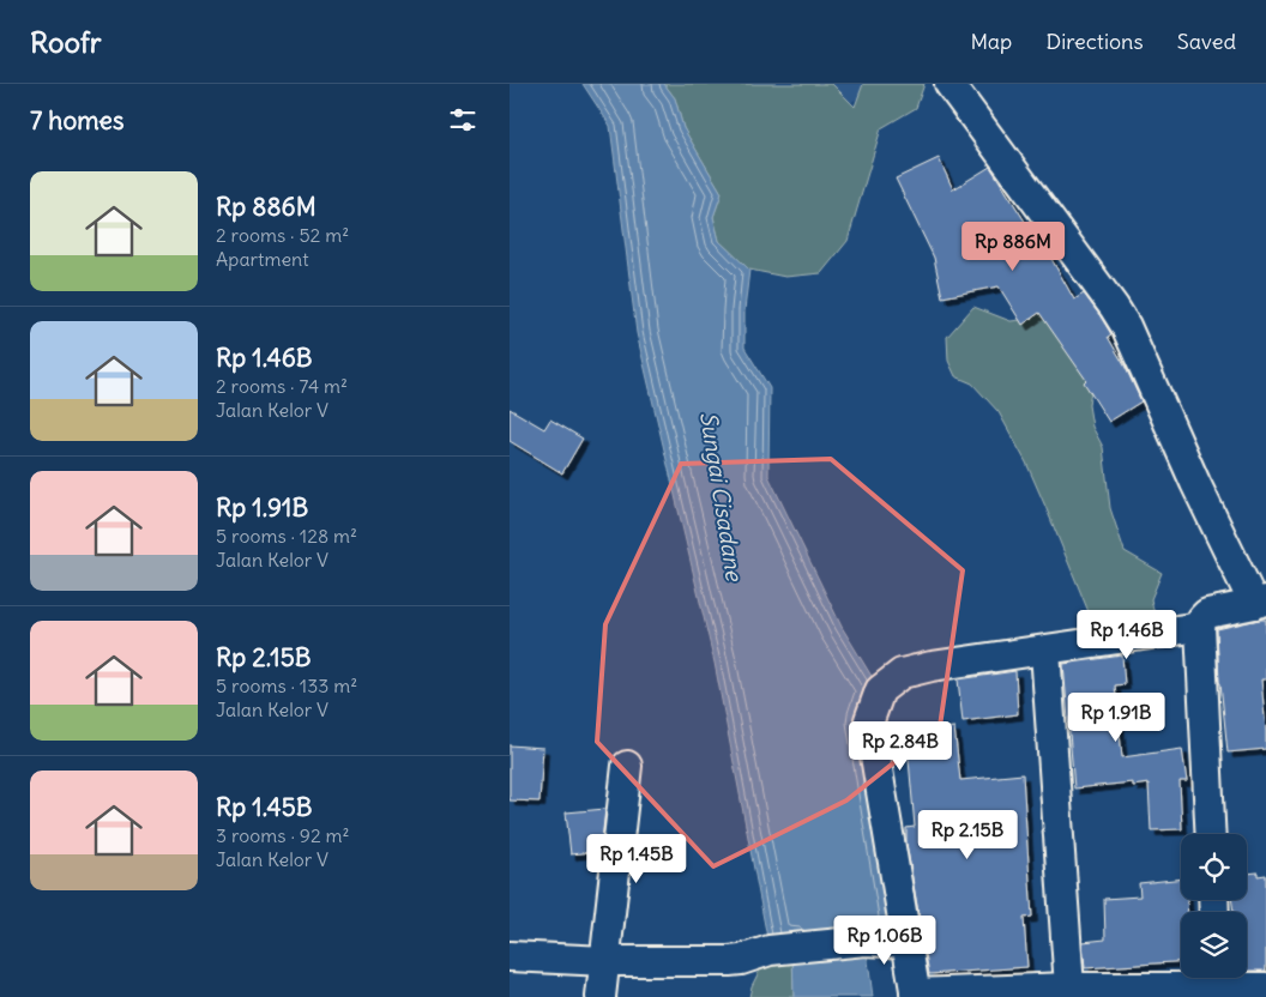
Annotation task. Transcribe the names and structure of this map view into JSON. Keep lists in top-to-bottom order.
{
  "water": ["Sungai Cisadane"],
  "page": {
    "header": "Roofr",
    "nav": ["Map", "Directions", "Saved"],
    "heading": "7 homes",
    "list": [
      {
        "name": "Rp 886M",
        "note": "2 rooms · 52 m² · Apartment"
      },
      {
        "name": "Rp 1.46B",
        "note": "2 rooms · 74 m² · Jalan Kelor V"
      },
      {
        "name": "Rp 1.91B",
        "note": "5 rooms · 128 m² · Jalan Kelor V"
      },
      {
        "name": "Rp 2.15B",
        "note": "5 rooms · 133 m² · Jalan Kelor V"
      },
      {
        "name": "Rp 1.45B",
        "note": "3 rooms · 92 m² · Jalan Kelor V"
      }
    ],
    "price": [
      "Rp 886M",
      "Rp 1.46B",
      "Rp 1.91B",
      "Rp 2.84B",
      "Rp 2.15B",
      "Rp 1.45B",
      "Rp 1.06B"
    ]
  }
}
